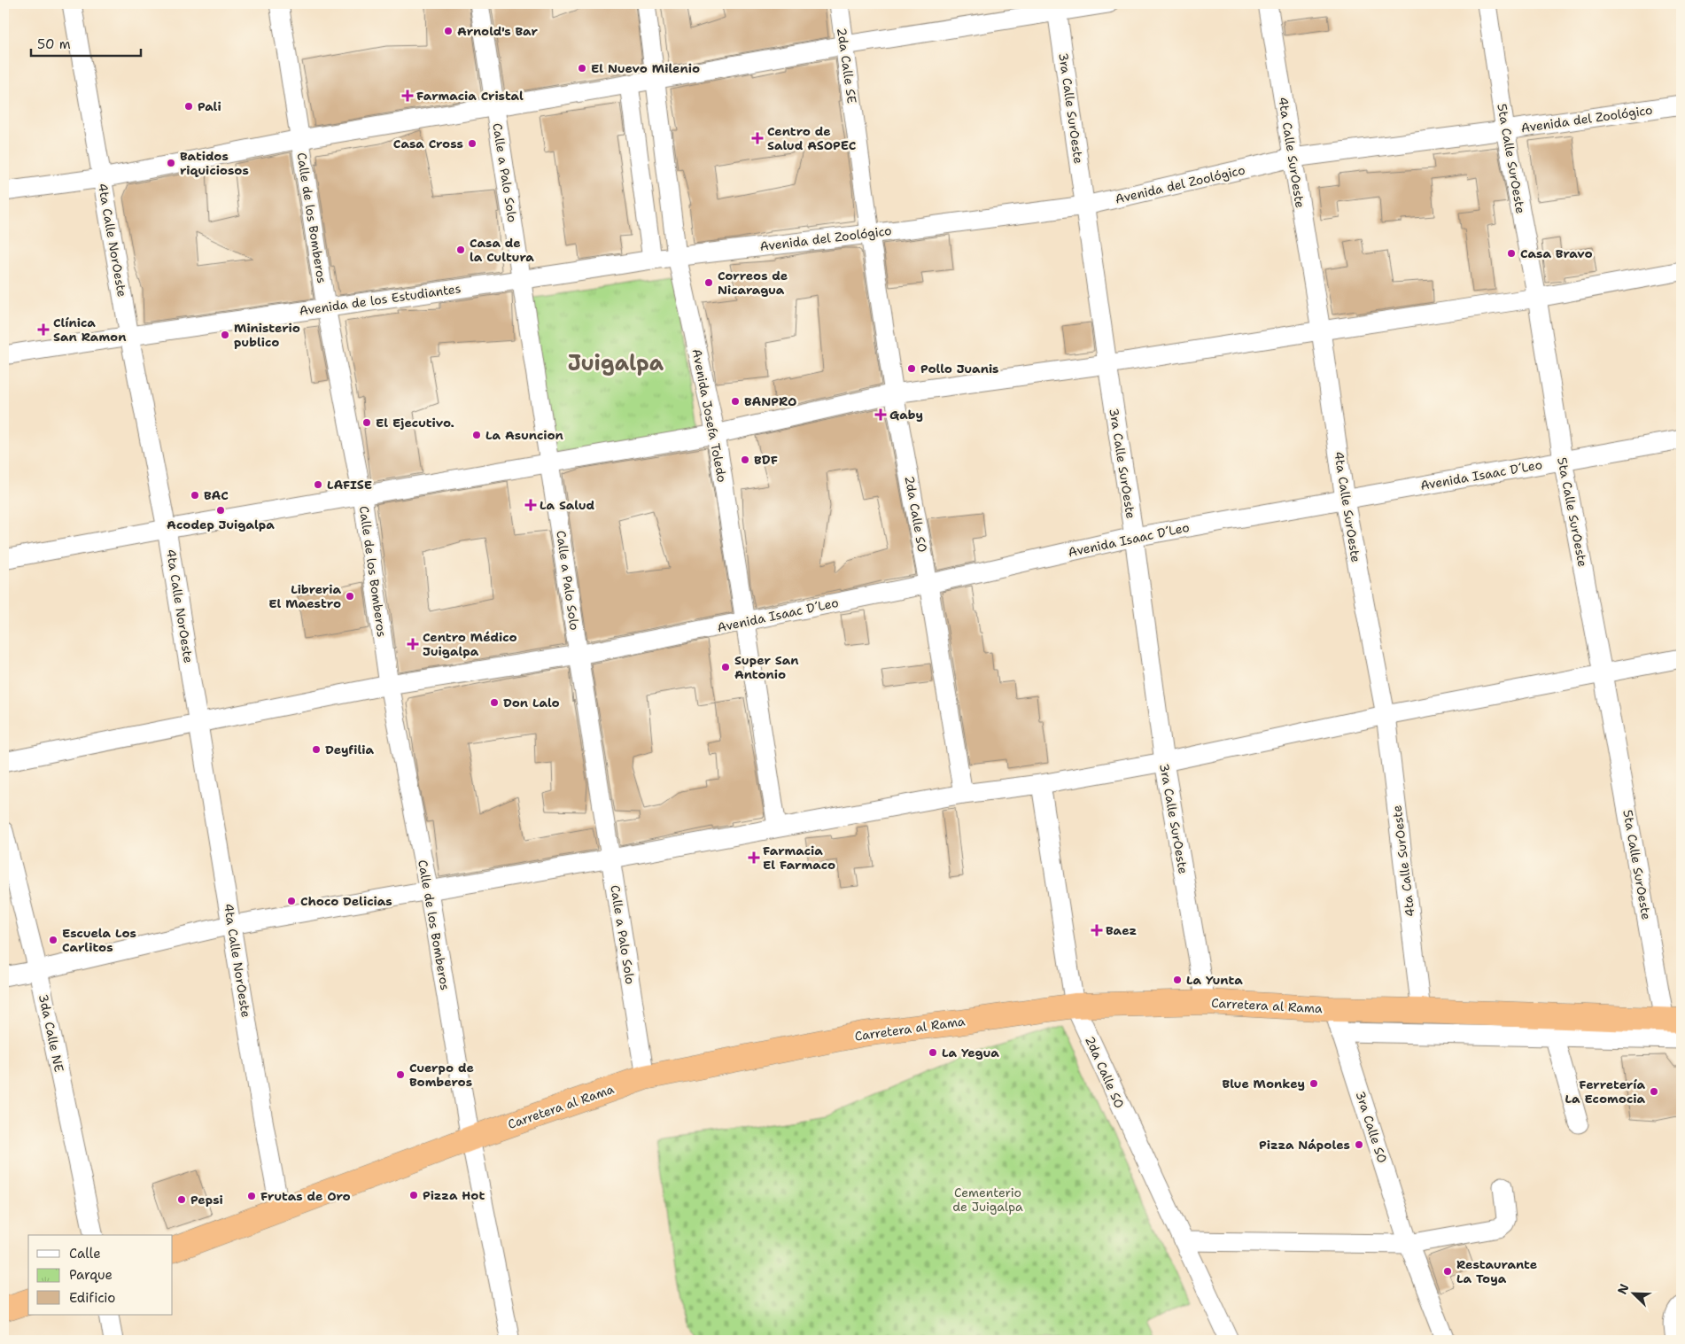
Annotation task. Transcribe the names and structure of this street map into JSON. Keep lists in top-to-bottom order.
{
  "streets": {
    "highway": ["Carretera al Rama"],
    "street": [
      "2da Calle SE",
      "3ra Calle SurOeste",
      "Avenida del Zoológico",
      "4ta Calle SurOeste",
      "5ta Calle SurOeste",
      "Calle a Palo Solo",
      "Calle de los Bomberos",
      "4ta Calle NorOeste",
      "Avenida de los Estudiantes",
      "Avenida Josefa Toledo",
      "Avenida Isaac D´Leo",
      "2da Calle SO",
      "3da Calle NE",
      "3ra Calle SO"
    ]
  },
  "crossings": [
    ["2da Calle SE", "Avenida del Zoológico"],
    ["2da Calle SE", "2da Calle SO"],
    ["3ra Calle SurOeste", "Avenida del Zoológico"],
    ["3ra Calle SurOeste", "Avenida Isaac D´Leo"],
    ["3ra Calle SurOeste", "Carretera al Rama"],
    ["Avenida del Zoológico", "4ta Calle SurOeste"],
    ["Avenida del Zoológico", "5ta Calle SurOeste"],
    ["Avenida del Zoológico", "Avenida de los Estudiantes"],
    ["Avenida del Zoológico", "Avenida Josefa Toledo"],
    ["Avenida del Zoológico", "2da Calle SO"],
    ["4ta Calle SurOeste", "Avenida Isaac D´Leo"],
    ["4ta Calle SurOeste", "Carretera al Rama"],
    ["5ta Calle SurOeste", "Avenida Isaac D´Leo"],
    ["5ta Calle SurOeste", "Carretera al Rama"],
    ["Calle a Palo Solo", "Avenida de los Estudiantes"],
    ["Calle a Palo Solo", "Avenida Isaac D´Leo"],
    ["Calle a Palo Solo", "Carretera al Rama"],
    ["Calle de los Bomberos", "Avenida de los Estudiantes"],
    ["Calle de los Bomberos", "Avenida Isaac D´Leo"],
    ["Calle de los Bomberos", "Carretera al Rama"],
    ["4ta Calle NorOeste", "Avenida de los Estudiantes"],
    ["4ta Calle NorOeste", "Avenida Isaac D´Leo"],
    ["4ta Calle NorOeste", "Carretera al Rama"],
    ["Avenida Josefa Toledo", "Avenida Isaac D´Leo"],
    ["Avenida Isaac D´Leo", "2da Calle SO"],
    ["2da Calle SO", "Carretera al Rama"],
    ["Carretera al Rama", "3ra Calle SO"]
  ],
  "districts": ["Juigalpa"],
  "parks": ["Cementerio de Juigalpa"],
  "places": {
    "other": [
      "Arnold's Bar",
      "El Nuevo Milenio",
      "Pali",
      "Casa Cross",
      "Batidos riquiciosos",
      "Casa de la Cultura",
      "Casa Bravo",
      "Correos de Nicaragua",
      "Ministerio publico",
      "Pollo Juanis",
      "BANPRO",
      "El Ejecutivo.",
      "La Asuncion",
      "BDF",
      "LAFISE",
      "BAC",
      "Acodep Juigalpa",
      "Libreria El Maestro",
      "Super San Antonio",
      "Don Lalo",
      "Deyfilia",
      "Choco Delicias",
      "Escuela Los Carlitos",
      "La Yunta",
      "La Yegua",
      "Cuerpo de Bomberos",
      "Blue Monkey",
      "Ferretería La Ecomocia",
      "Pizza Nápoles",
      "Pizza Hot",
      "Frutas de Oro",
      "Pepsi",
      "Restaurante La Toya"
    ],
    "health": [
      "Farmacia Cristal",
      "Centro de Salud ASOPEC",
      "Clínica San Ramon",
      "Gaby",
      "La Salud",
      "Centro Médico Juigalpa",
      "Farmacia El Farmaco",
      "Baez"
    ]
  },
  "legend": ["Calle", "Parque", "Edificio"],
  "scale_bar": "50 m",
  "north": "top left"
}
